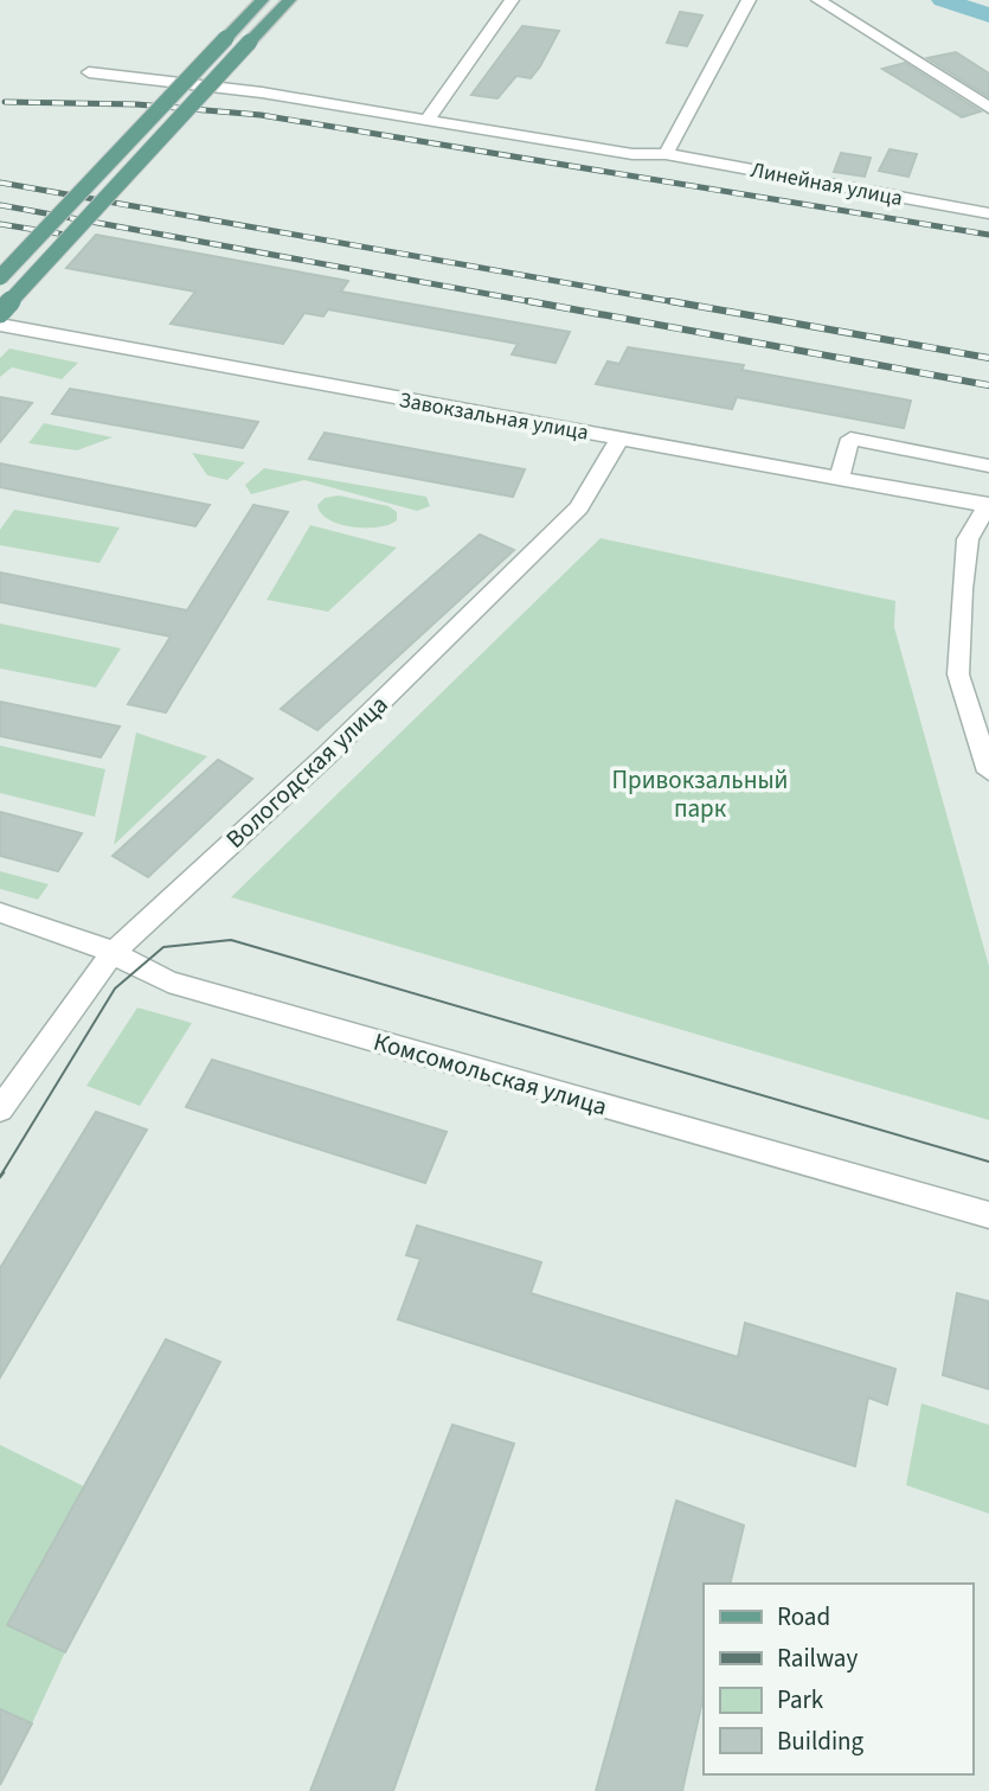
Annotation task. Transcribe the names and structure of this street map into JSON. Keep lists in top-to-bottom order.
{
  "streets": {
    "street": [
      "Линейная улица",
      "Завокзальная улица",
      "Вологодская улица",
      "Комсомольская улица"
    ]
  },
  "crossings": [
    ["Завокзальная улица", "Вологодская улица"],
    ["Вологодская улица", "Комсомольская улица"]
  ],
  "parks": ["Привокзальный парк"],
  "legend": [
    "Road",
    "Railway",
    "Park",
    "Building"
  ]
}
